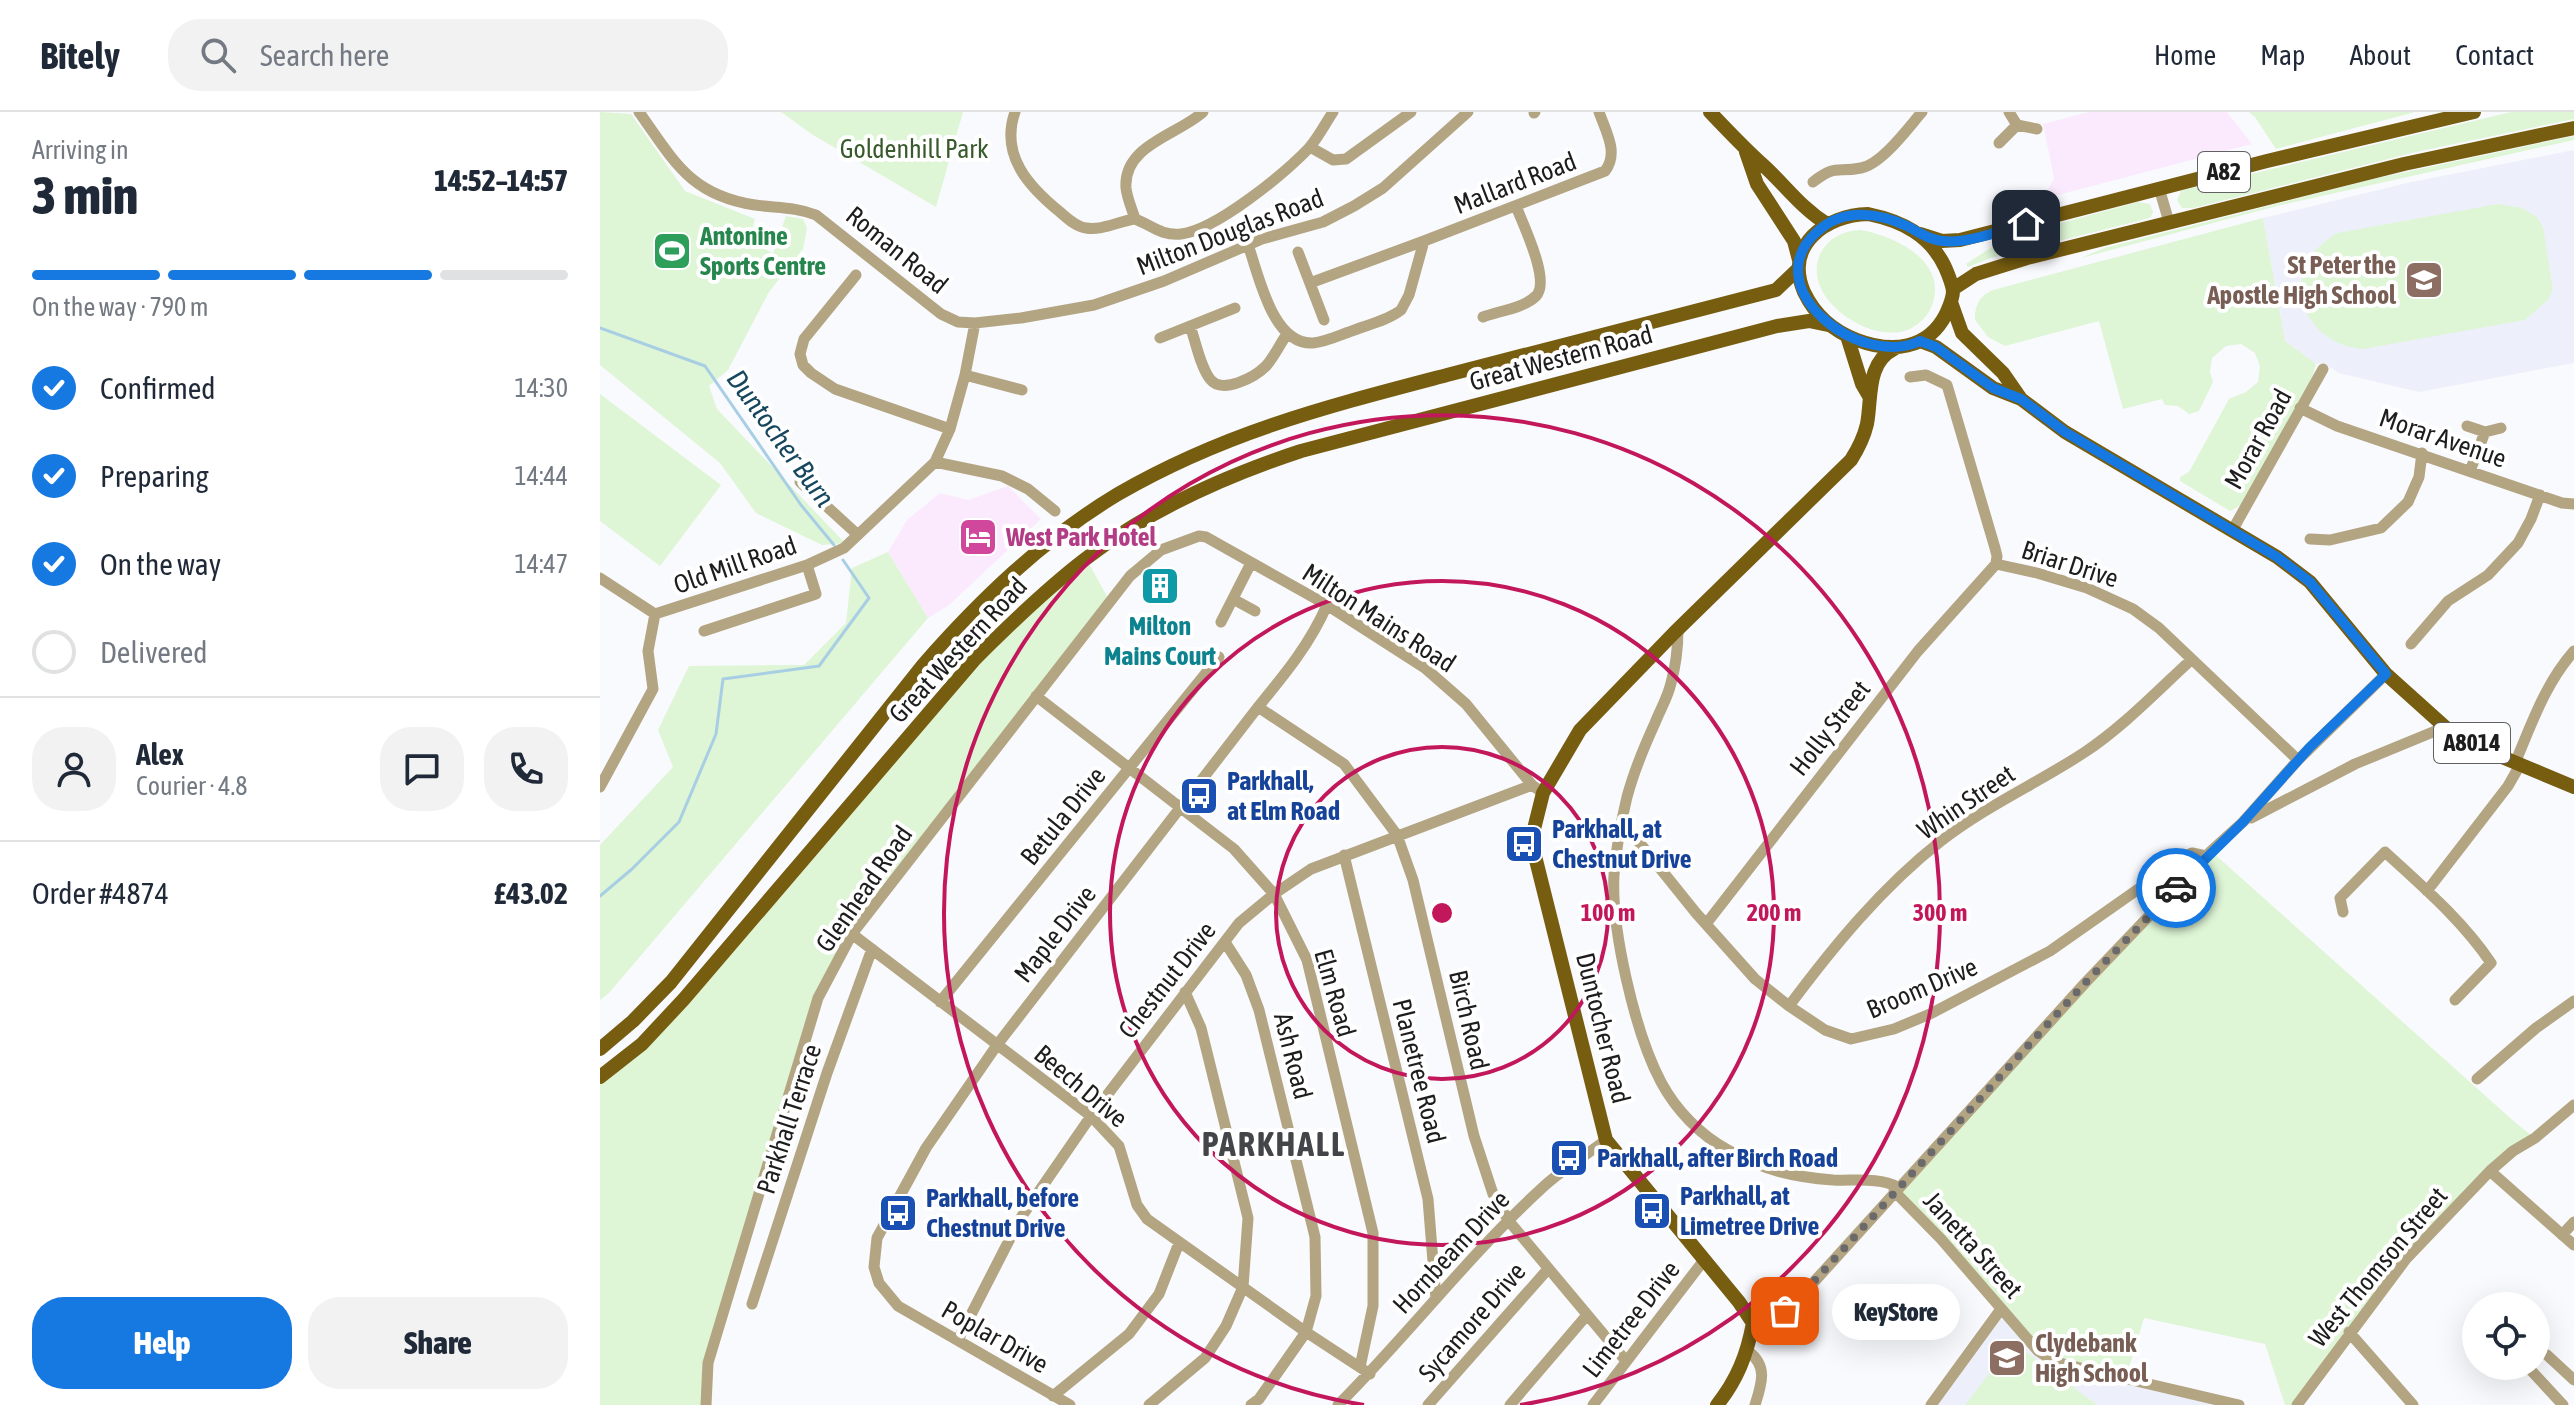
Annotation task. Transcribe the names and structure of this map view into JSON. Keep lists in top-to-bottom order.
{
  "streets": {
    "main road": [
      "A82",
      "Great Western Road",
      "A8014",
      "Duntocher Road"
    ],
    "street": [
      "Mallard Road",
      "Milton Douglas Road",
      "Roman Road",
      "Morar Avenue",
      "Morar Road",
      "Briar Drive",
      "Old Mill Road",
      "Milton Mains Road",
      "Holly Street",
      "Whin Street",
      "Betula Drive",
      "Glenhead Road",
      "Maple Drive",
      "Chestnut Drive",
      "Broom Drive",
      "Elm Road",
      "Birch Road",
      "Ash Road",
      "Planetree Road",
      "Beech Drive",
      "Parkhall Terrace",
      "Janetta Street",
      "Hornbeam Drive",
      "West Thomson Street",
      "Limetree Drive",
      "Sycamore Drive",
      "Poplar Drive"
    ]
  },
  "crossings": [
    ["A82", "Great Western Road"],
    ["A82", "A8014"],
    ["A82", "Duntocher Road"],
    ["Milton Douglas Road", "Roman Road"],
    ["Milton Douglas Road", "Old Mill Road"],
    ["Roman Road", "Old Mill Road"],
    ["Great Western Road", "A8014"],
    ["Great Western Road", "Duntocher Road"],
    ["Morar Avenue", "Morar Road"],
    ["Morar Road", "A8014"],
    ["Briar Drive", "Holly Street"],
    ["Briar Drive", "Whin Street"],
    ["Milton Mains Road", "Glenhead Road"],
    ["Milton Mains Road", "Maple Drive"],
    ["Milton Mains Road", "Chestnut Drive"],
    ["Milton Mains Road", "Duntocher Road"],
    ["Holly Street", "Broom Drive"],
    ["A8014", "Duntocher Road"],
    ["Whin Street", "Broom Drive"],
    ["Betula Drive", "Elm Road"],
    ["Betula Drive", "Beech Drive"],
    ["Glenhead Road", "Elm Road"],
    ["Glenhead Road", "Beech Drive"],
    ["Maple Drive", "Elm Road"],
    ["Maple Drive", "Birch Road"],
    ["Maple Drive", "Beech Drive"],
    ["Maple Drive", "Poplar Drive"],
    ["Chestnut Drive", "Elm Road"],
    ["Chestnut Drive", "Birch Road"],
    ["Chestnut Drive", "Duntocher Road"],
    ["Chestnut Drive", "Ash Road"],
    ["Chestnut Drive", "Planetree Road"],
    ["Chestnut Drive", "Beech Drive"],
    ["Chestnut Drive", "Poplar Drive"],
    ["Elm Road", "Beech Drive"],
    ["Elm Road", "Hornbeam Drive"],
    ["Birch Road", "Hornbeam Drive"],
    ["Birch Road", "Limetree Drive"],
    ["Birch Road", "Sycamore Drive"],
    ["Duntocher Road", "Hornbeam Drive"],
    ["Duntocher Road", "Limetree Drive"],
    ["Ash Road", "Beech Drive"],
    ["Planetree Road", "Hornbeam Drive"],
    ["Beech Drive", "Parkhall Terrace"],
    ["Beech Drive", "Hornbeam Drive"]
  ],
  "districts": ["PARKHALL"],
  "water": ["Duntocher Burn"],
  "parks": ["Goldenhill Park"],
  "places": {
    "sports": ["Antonine Sports Centre"],
    "school or university": ["St Peter the Apostle High School", "Clydebank High School"],
    "hotel": ["West Park Hotel"],
    "building": ["Milton Mains Court"],
    "bus stop": [
      "Parkhall, at Elm Road",
      "Parkhall, at Chestnut Drive",
      "Parkhall, after Birch Road",
      "Parkhall, at Limetree Drive",
      "Parkhall, before Chestnut Drive"
    ],
    "other": ["KeyStore"]
  },
  "page": {
    "header": "Bitely",
    "search": "Search here",
    "nav": [
      "Home",
      "Map",
      "About",
      "Contact"
    ],
    "heading": ["3 min", "Arriving in", "14:52–14:57"],
    "panel": [
      "Alex",
      "Courier · 4.8",
      "Order #4874",
      "£43.02"
    ],
    "bar": "On the way · 790 m",
    "list": [
      ["Confirmed", "14:30"],
      ["Preparing", "14:44"],
      ["On the way", "14:47"],
      "Delivered"
    ],
    "buttons": ["Help", "Share"],
    "bubble": "KeyStore"
  },
  "rings": ["100 m", "200 m", "300 m"]
}
